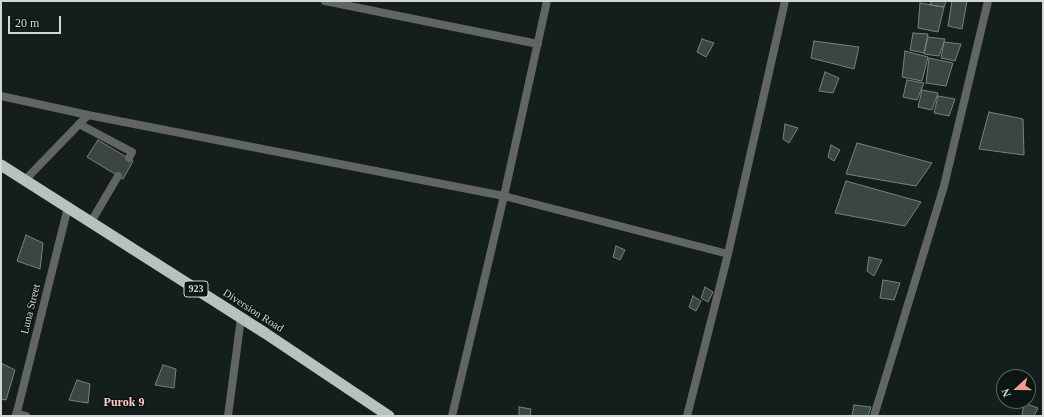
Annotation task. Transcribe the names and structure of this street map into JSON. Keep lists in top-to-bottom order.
{
  "streets": {
    "highway": ["923", "Diversion Road"],
    "street": ["Luna Street"]
  },
  "crossings": [
    ["Luna Street", "Diversion Road"]
  ],
  "districts": ["Purok 9"],
  "scale_bar": "20 m",
  "north": "left"
}
